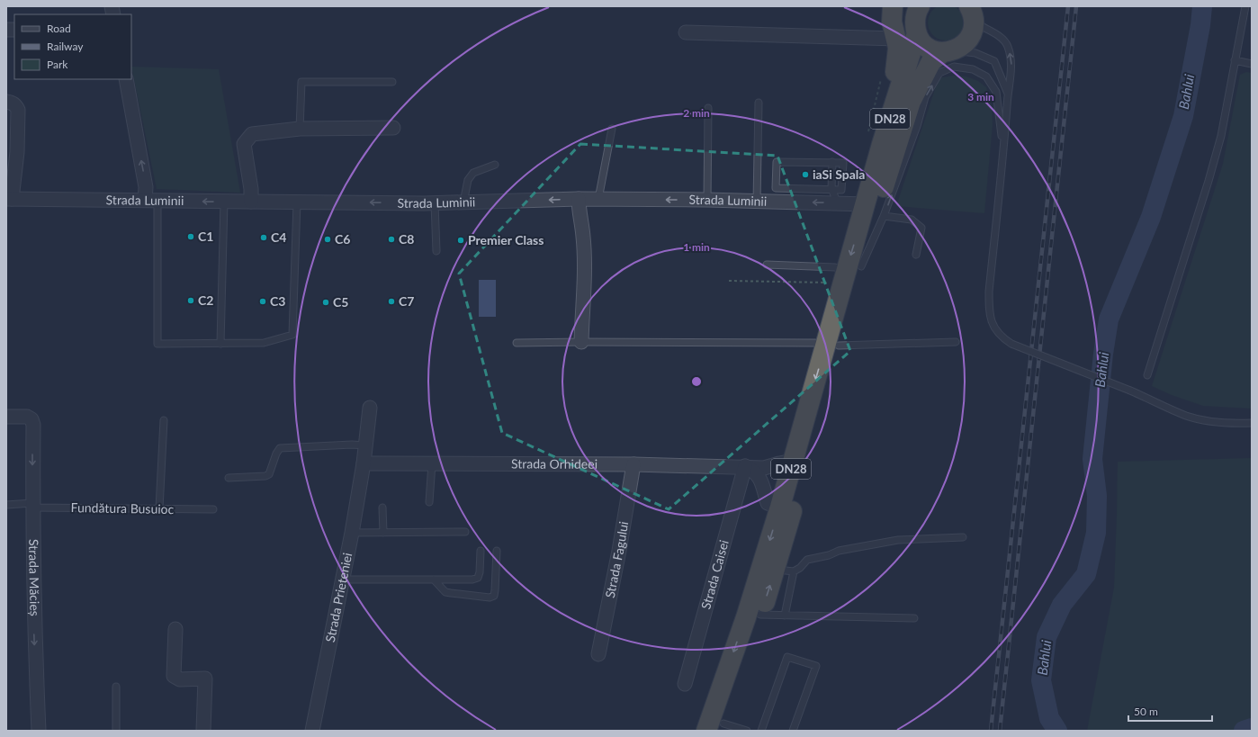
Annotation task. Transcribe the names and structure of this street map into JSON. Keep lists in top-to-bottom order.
{
  "streets": {
    "highway": ["DN28"],
    "street": [
      "Strada Luminii",
      "Strada Orhideei",
      "Strada Fagului",
      "Strada Caisei",
      "Strada Măcieș",
      "Strada Prieteniei"
    ],
    "lane": ["Fundătura Busuioc"]
  },
  "crossings": [
    ["DN28", "Strada Luminii"],
    ["DN28", "Strada Orhideei"],
    ["Strada Orhideei", "Strada Fagului"],
    ["Strada Orhideei", "Strada Caisei"],
    ["Strada Orhideei", "Strada Prieteniei"],
    ["Fundătura Busuioc", "Strada Măcieș"]
  ],
  "one_way": ["Strada Luminii", "Strada Măcieș"],
  "water": ["Bahlui"],
  "places": [
    "iaSi Spala",
    "C1",
    "C4",
    "C6",
    "C8",
    "Premier Class",
    "C2",
    "C3",
    "C7",
    "C5"
  ],
  "legend": ["Road", "Railway", "Park"],
  "scale_bar": "50 m",
  "rings": ["3 min", "2 min", "1 min"]
}
